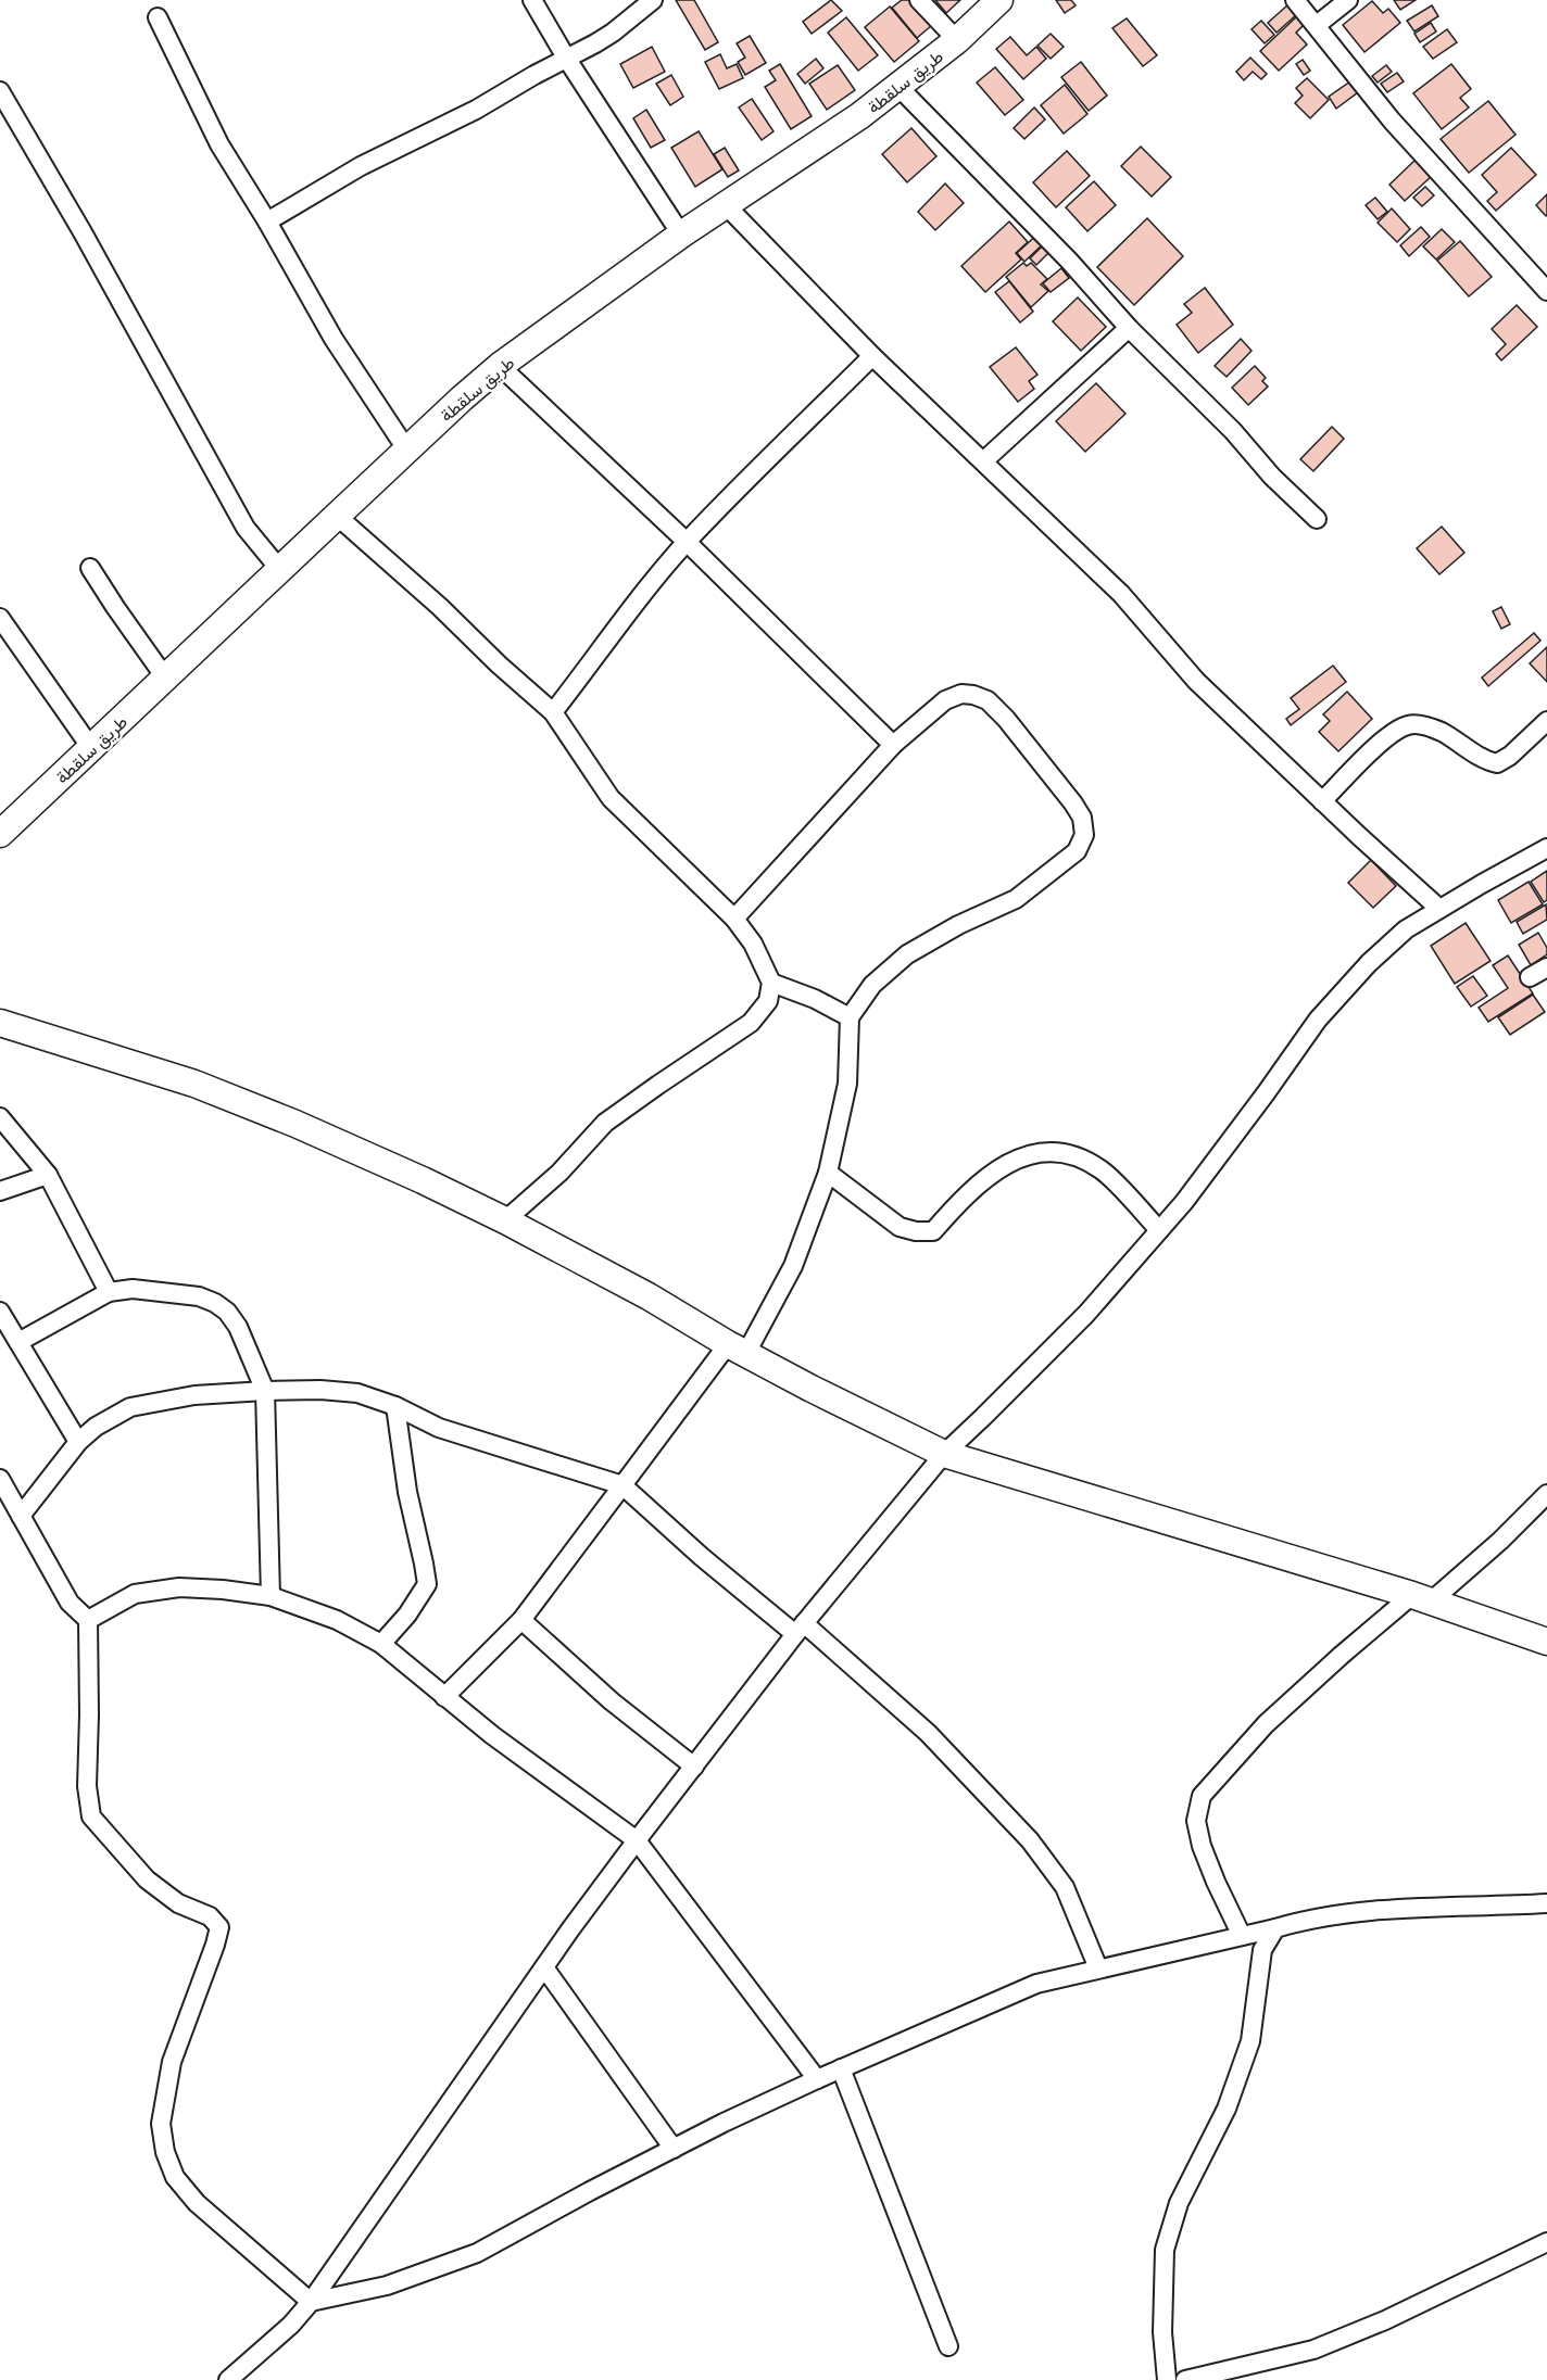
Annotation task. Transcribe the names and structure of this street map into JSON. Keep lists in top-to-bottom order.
{
  "streets": {
    "street": ["طريق سلقطة"]
  }
}
